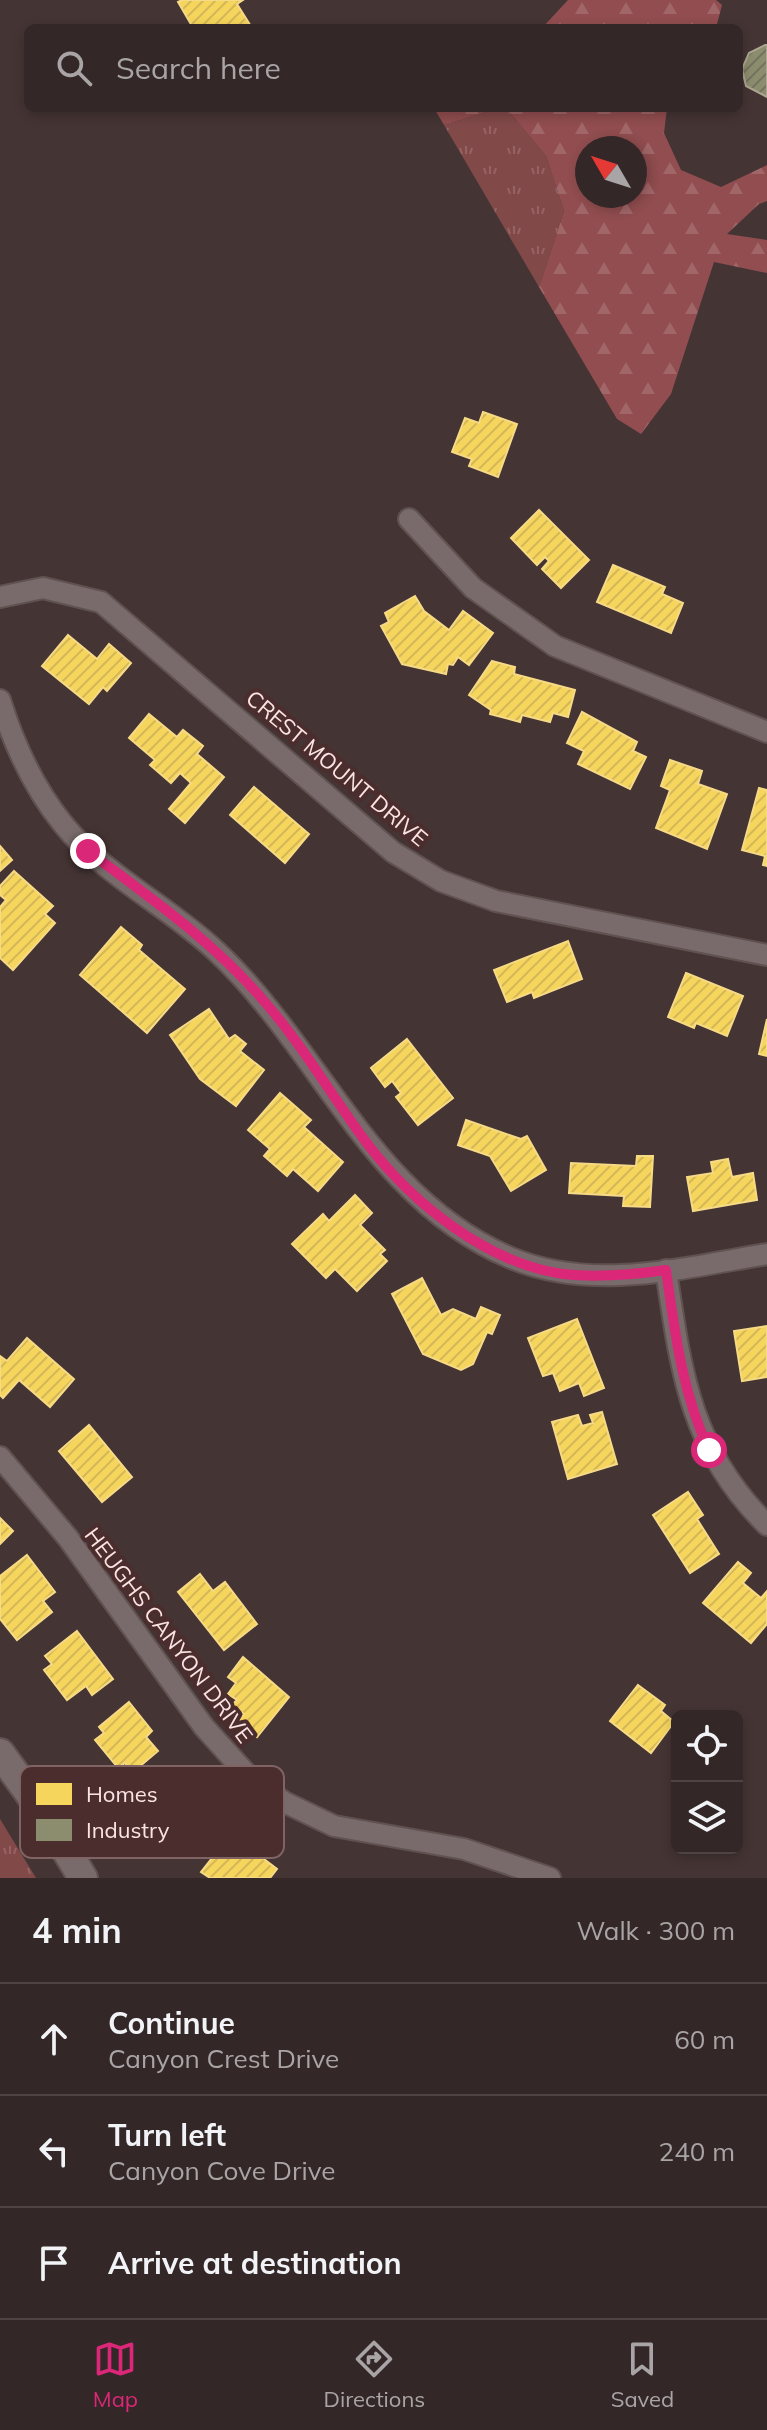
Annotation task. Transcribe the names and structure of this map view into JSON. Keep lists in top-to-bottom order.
{
  "streets": {
    "street": ["CREST MOUNT DRIVE", "HEUGHS CANYON DRIVE"]
  },
  "legend": ["Homes", "Industry"],
  "north": "top left",
  "page": {
    "search": "Search here",
    "heading": ["4 min", "Walk · 300 m"],
    "list": [
      ["Continue", "Canyon Crest Drive", "60 m"],
      ["Turn left", "Canyon Cove Drive", "240 m"],
      "Arrive at destination"
    ],
    "nav": ["Map", "Directions", "Saved"]
  }
}
